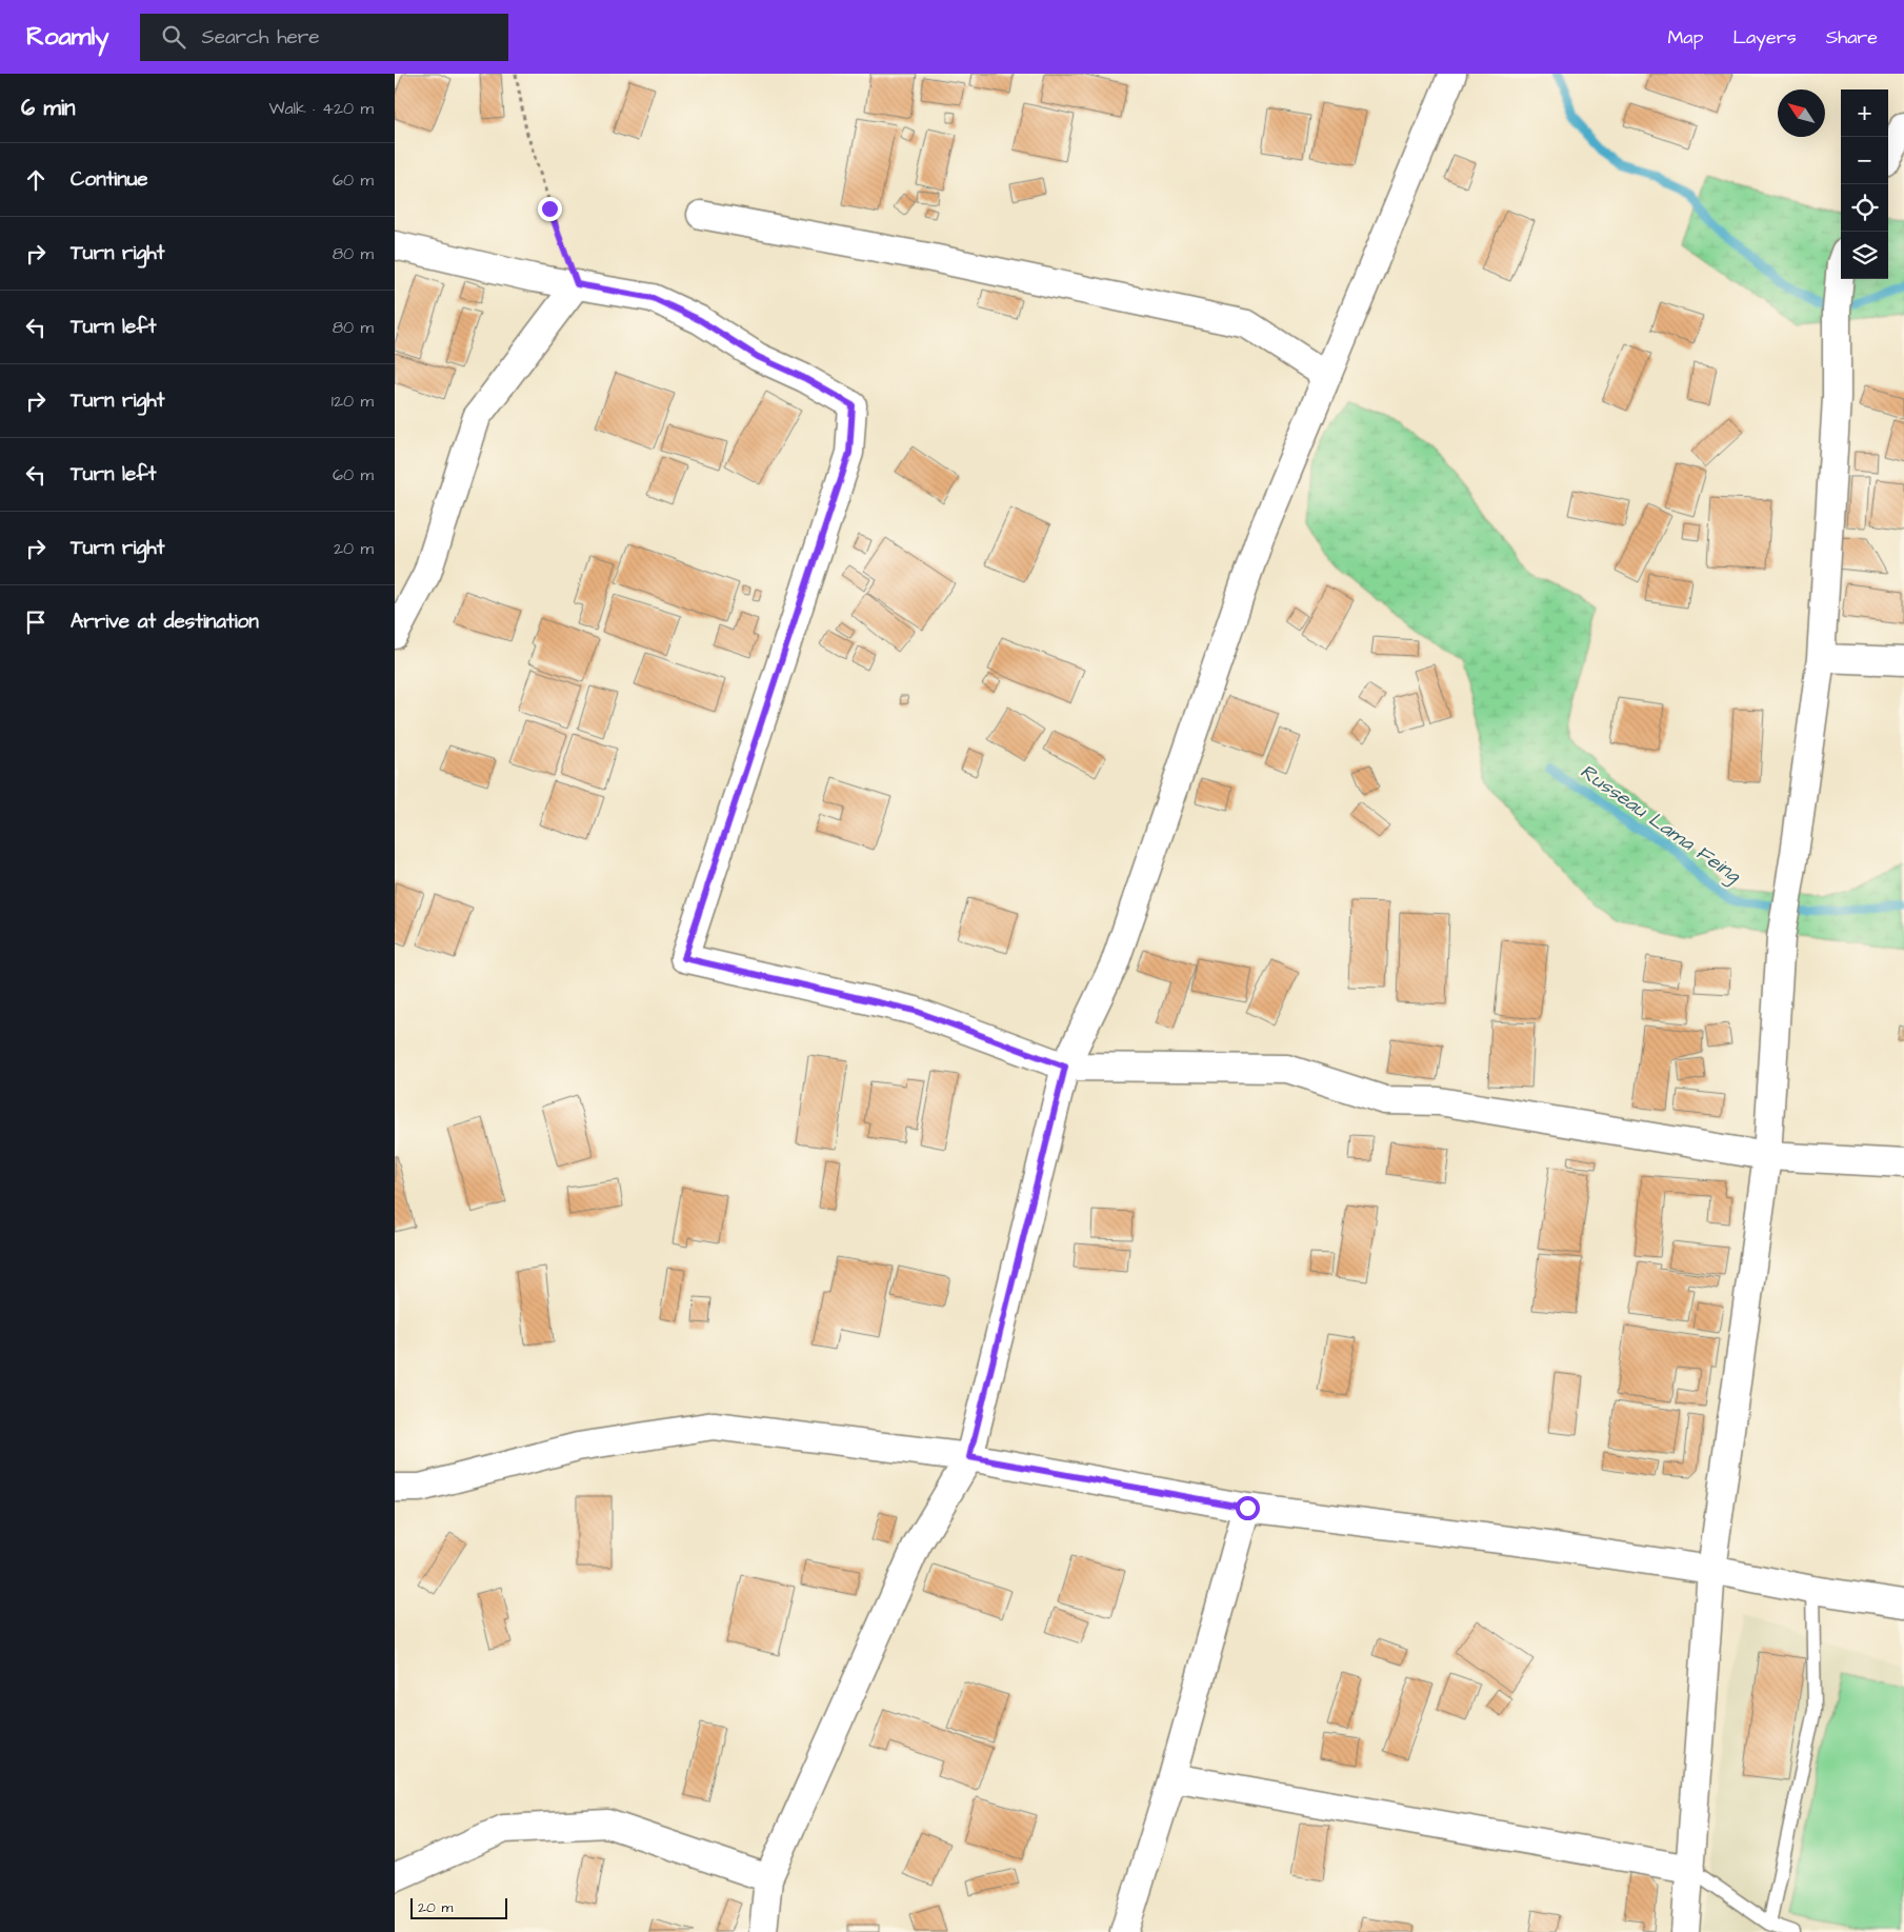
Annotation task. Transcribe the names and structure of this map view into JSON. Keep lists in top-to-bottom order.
{
  "water": ["Russeau Lama Feing"],
  "scale_bar": "20 m",
  "north": "top left",
  "page": {
    "header": "Roamly",
    "search": "Search here",
    "nav": ["Map", "Layers", "Share"],
    "heading": ["6 min", "Walk · 420 m"],
    "map_buttons": ["+", "−"],
    "list": [
      ["Continue", "60 m"],
      ["Turn right", "80 m"],
      ["Turn left", "80 m"],
      ["Turn right", "120 m"],
      ["Turn left", "60 m"],
      ["Turn right", "20 m"],
      "Arrive at destination"
    ],
    "scale": "20 m"
  }
}
